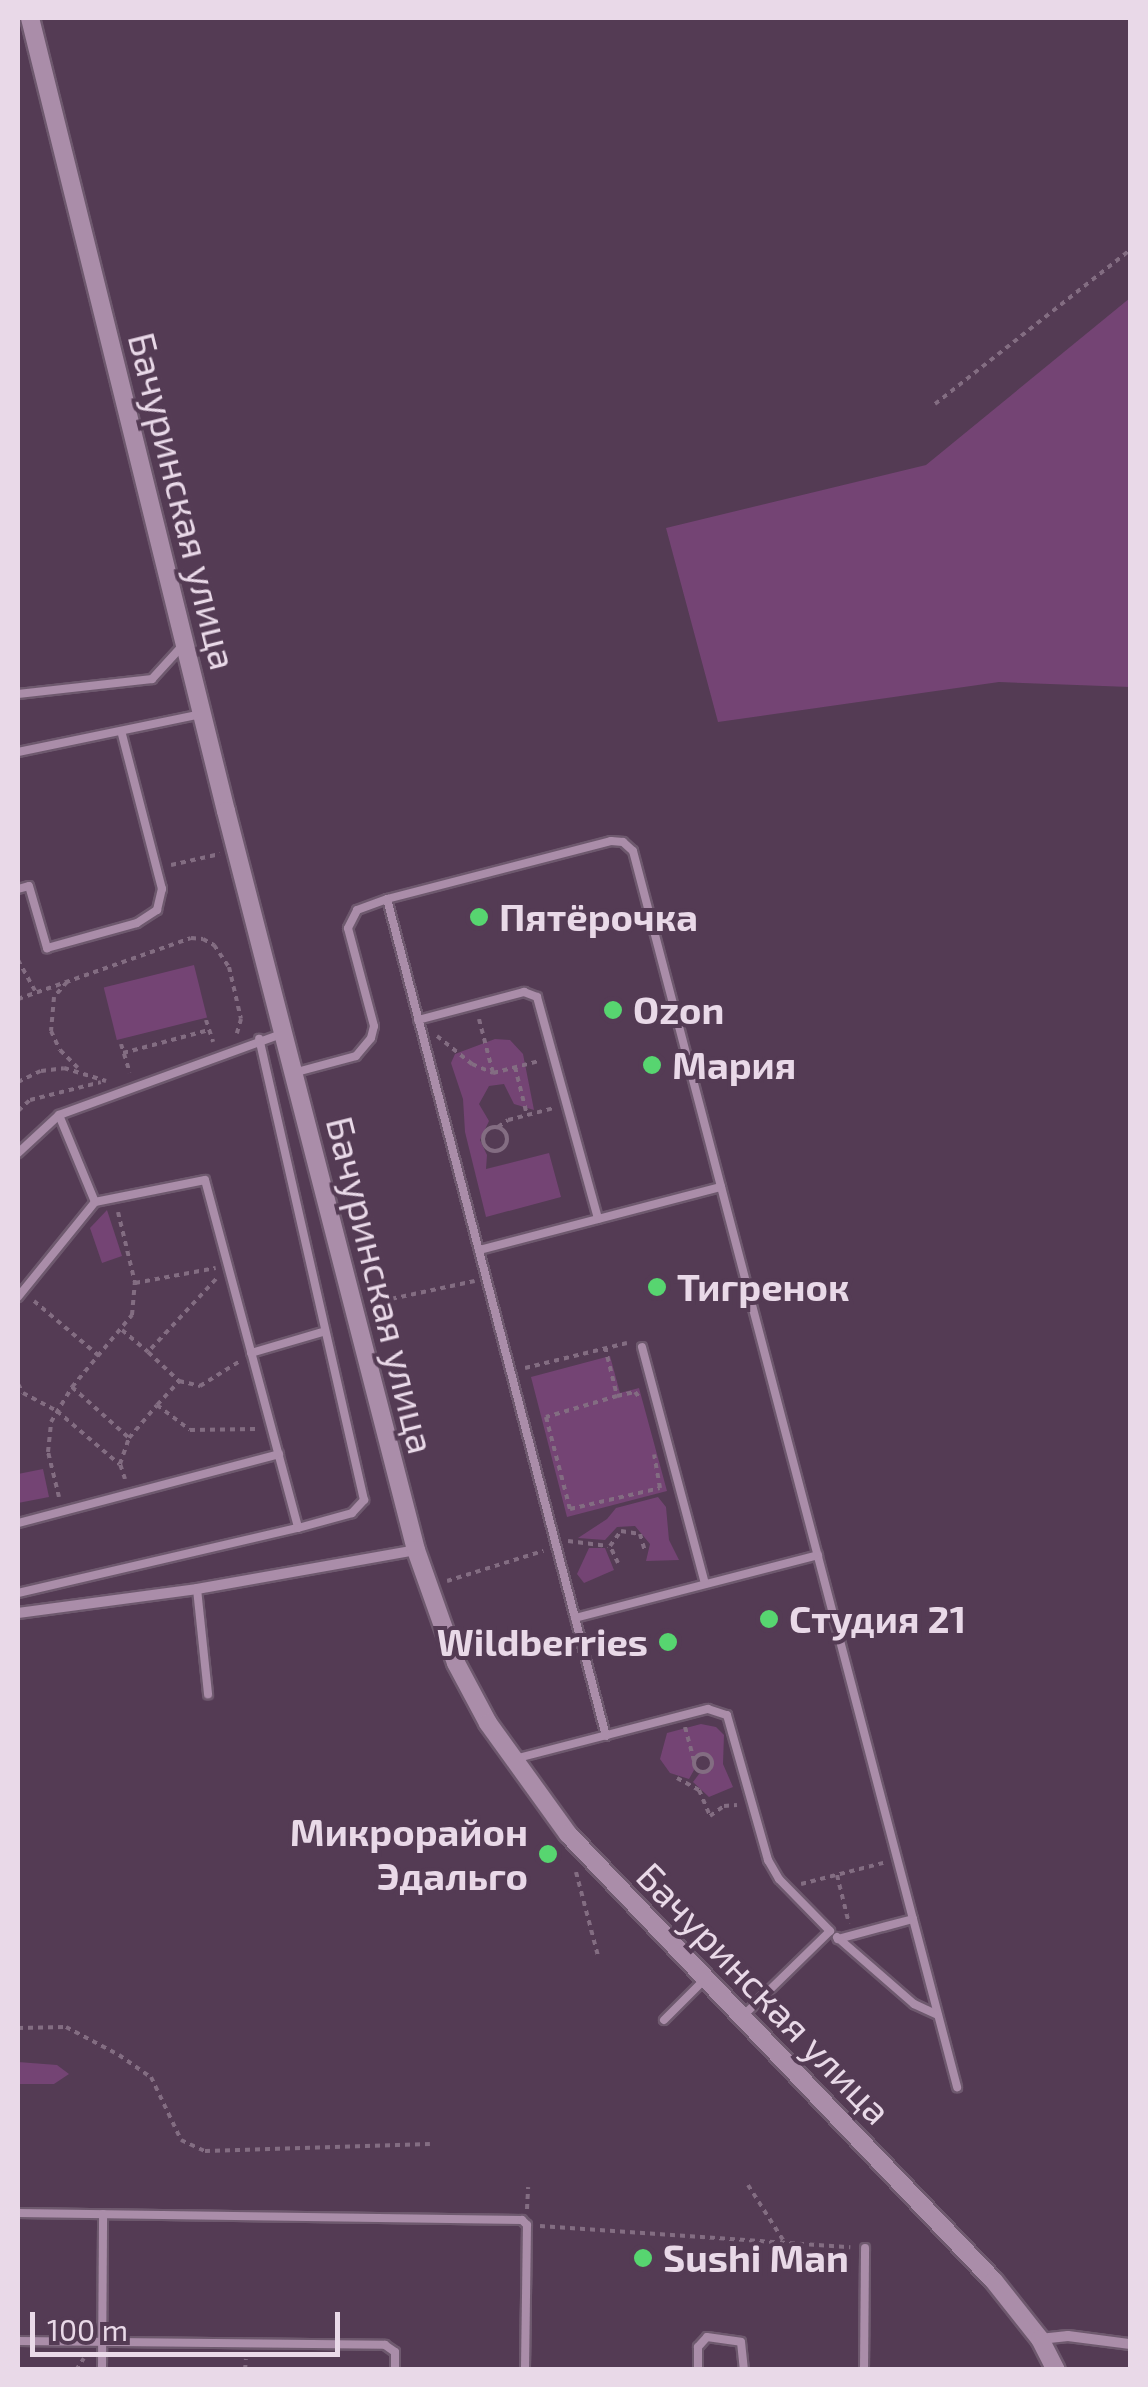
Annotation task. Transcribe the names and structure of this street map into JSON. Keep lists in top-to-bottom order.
{
  "streets": {
    "street": ["Бачуринская улица"]
  },
  "places": [
    "Пятёрочка",
    "Ozon",
    "Мария",
    "Тигренок",
    "Студия 21",
    "Wildberries",
    "Микрорайон Эдальго",
    "Sushi Man"
  ],
  "scale_bar": "100 m"
}
